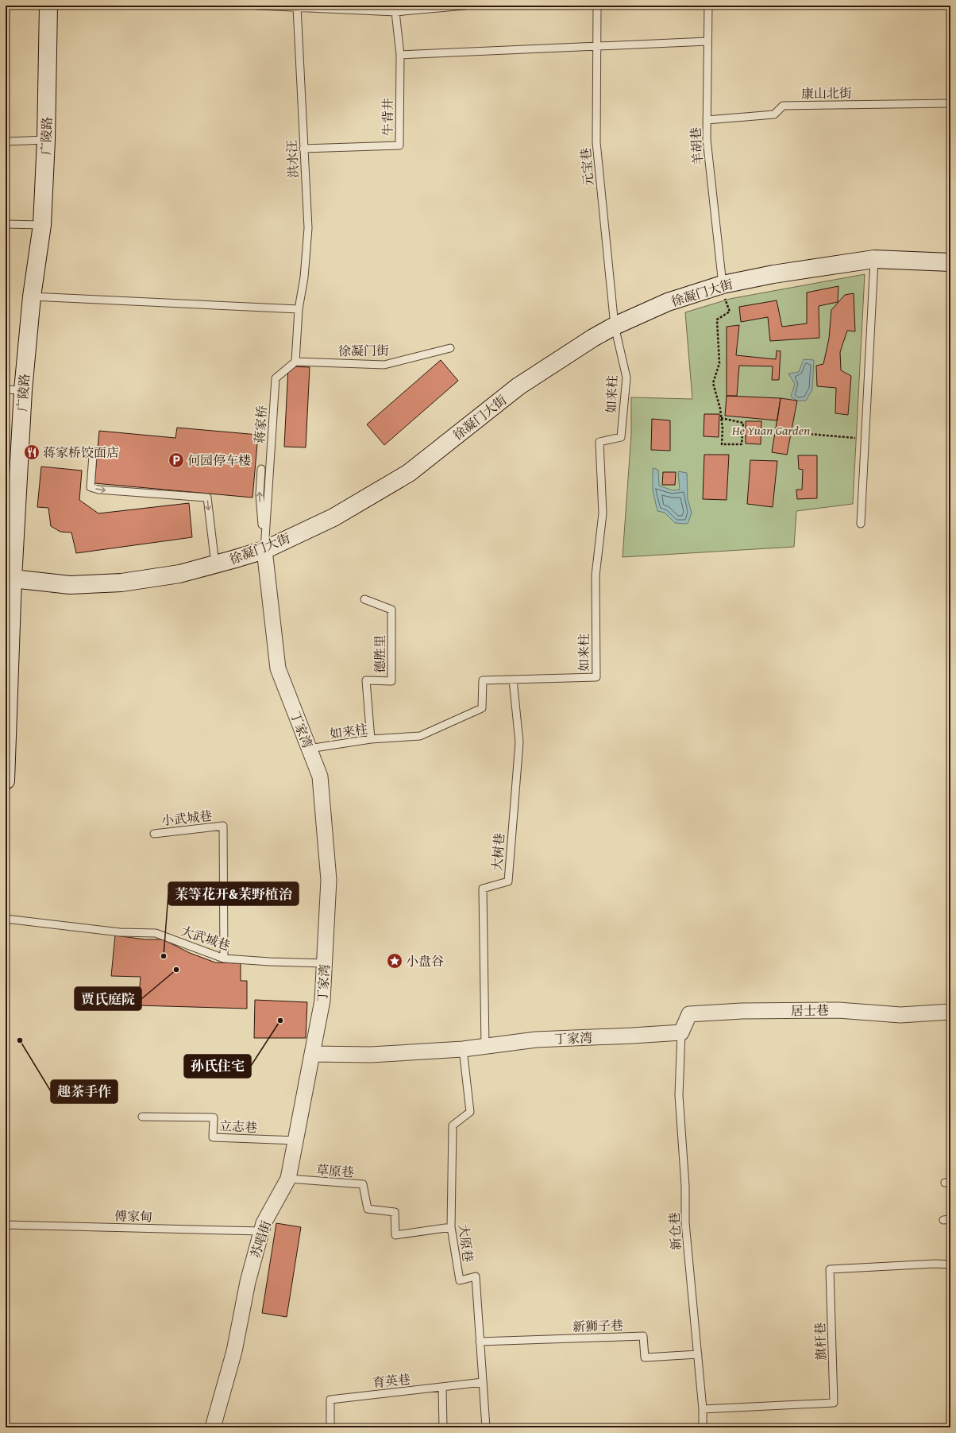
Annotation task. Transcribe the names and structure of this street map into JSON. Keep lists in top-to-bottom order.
{
  "streets": {
    "street": [
      "广陵路",
      "徐凝门大街",
      "丁家湾",
      "居士巷",
      "苏唱街"
    ],
    "lane": [
      "康山北街",
      "牛背井",
      "羊胡巷",
      "洪水汪",
      "元宝巷",
      "徐凝门街",
      "如来柱",
      "蒋家桥",
      "德胜里",
      "小武城巷",
      "大树巷",
      "大武城巷",
      "立志巷",
      "草原巷",
      "傅家甸",
      "新仓巷",
      "大原巷",
      "新狮子巷",
      "旗杆巷",
      "育英巷"
    ]
  },
  "crossings": [
    ["康山北街", "羊胡巷"],
    ["牛背井", "洪水汪"],
    ["广陵路", "徐凝门大街"],
    ["羊胡巷", "徐凝门大街"],
    ["元宝巷", "徐凝门大街"],
    ["元宝巷", "如来柱"],
    ["徐凝门大街", "如来柱"],
    ["徐凝门大街", "蒋家桥"],
    ["徐凝门大街", "丁家湾"],
    ["徐凝门街", "蒋家桥"],
    ["如来柱", "德胜里"],
    ["如来柱", "丁家湾"],
    ["如来柱", "大树巷"],
    ["蒋家桥", "丁家湾"],
    ["丁家湾", "大树巷"],
    ["丁家湾", "大武城巷"],
    ["丁家湾", "居士巷"],
    ["丁家湾", "新仓巷"],
    ["丁家湾", "苏唱街"],
    ["丁家湾", "大原巷"],
    ["小武城巷", "大武城巷"],
    ["居士巷", "新仓巷"],
    ["立志巷", "苏唱街"],
    ["草原巷", "苏唱街"],
    ["草原巷", "大原巷"],
    ["傅家甸", "苏唱街"],
    ["新仓巷", "新狮子巷"],
    ["新仓巷", "旗杆巷"],
    ["大原巷", "新狮子巷"],
    ["大原巷", "育英巷"]
  ],
  "parks": ["He Yuan Garden"],
  "places": {
    "restaurant": ["蒋家桥饺面店"],
    "parking": ["何园停车楼"],
    "other": [
      "茉等花开&茉野植治",
      "贾氏庭院",
      "孙氏住宅",
      "趣茶手作"
    ],
    "place": ["小盘谷"]
  }
}
